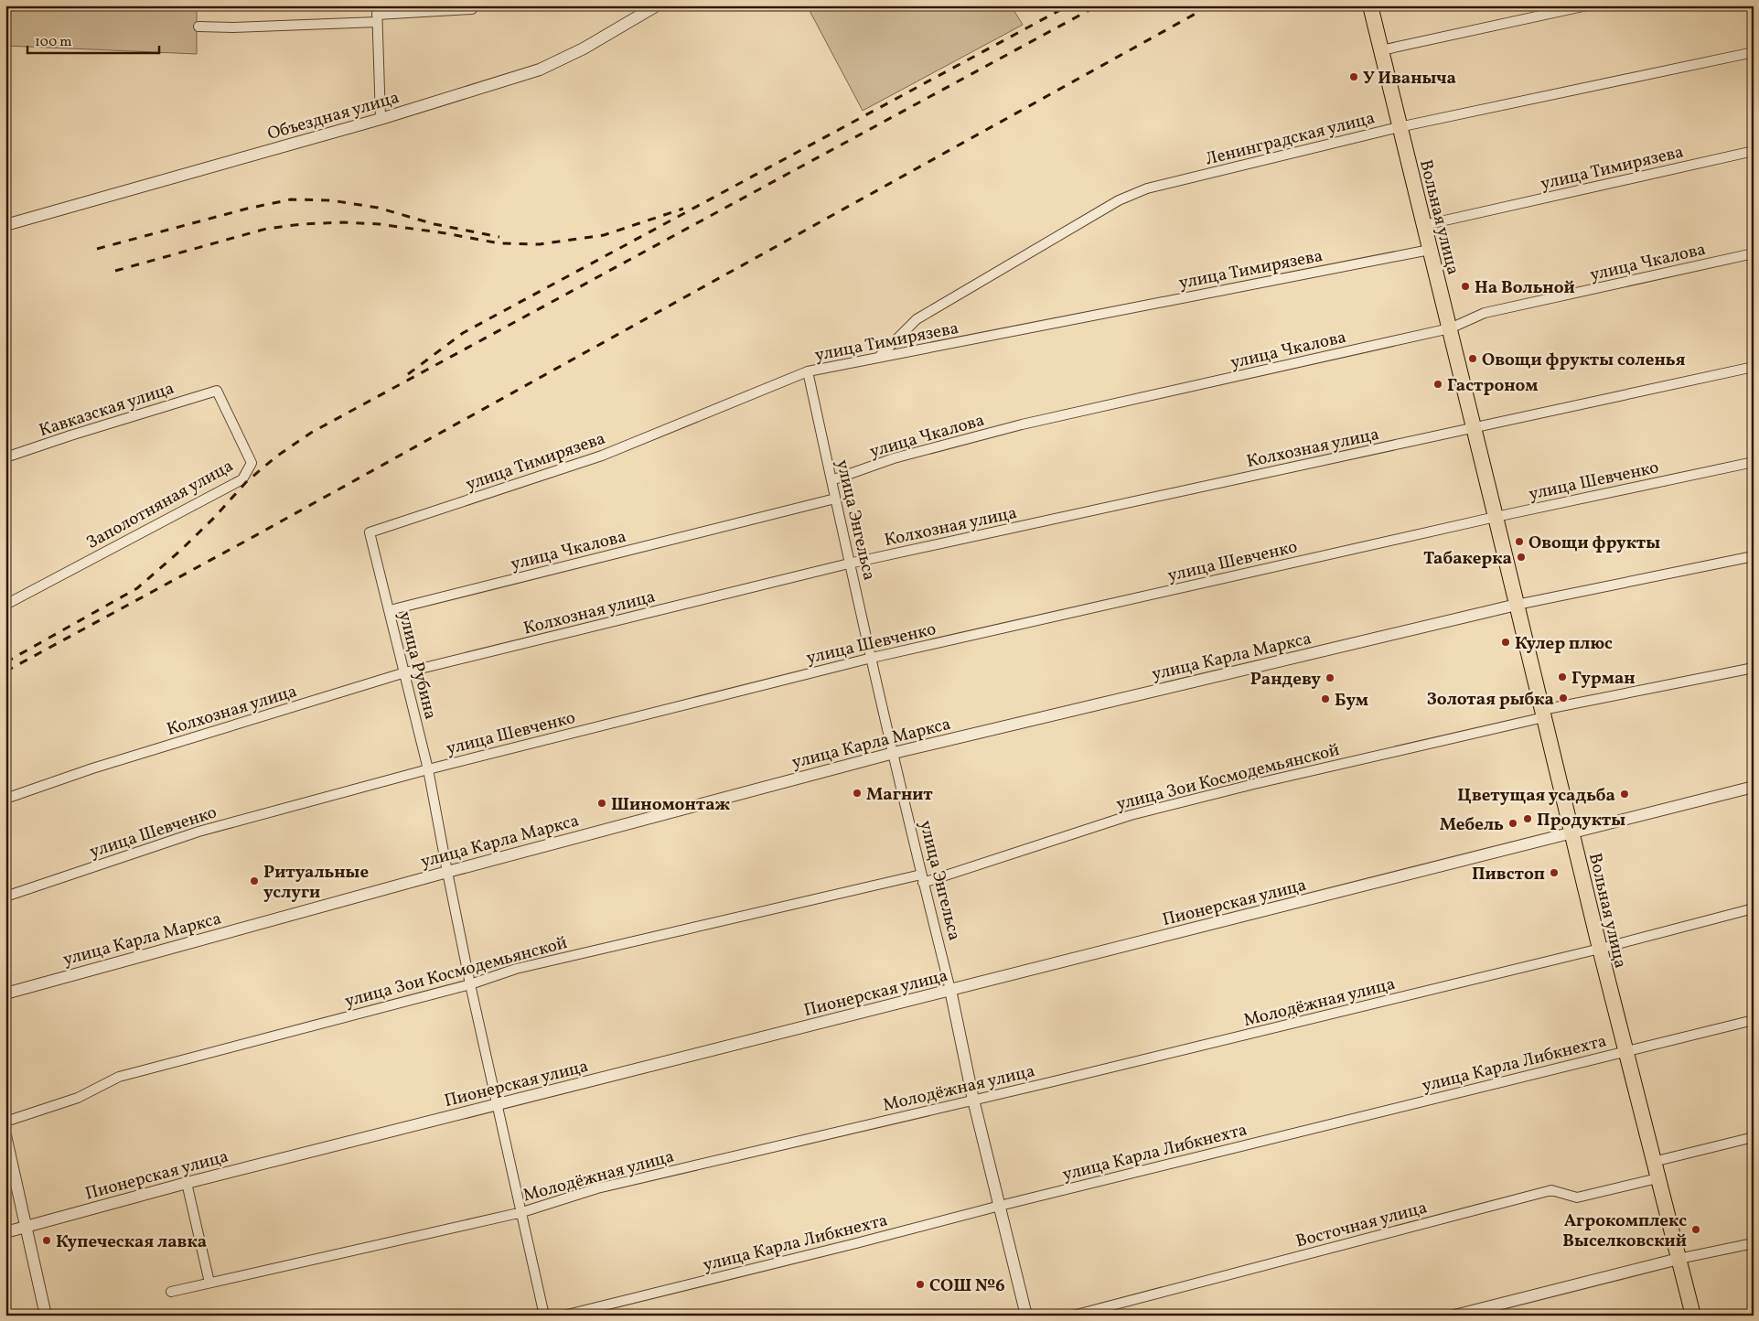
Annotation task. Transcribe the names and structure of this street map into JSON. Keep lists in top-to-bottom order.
{
  "streets": {
    "main road": ["Вольная улица"],
    "street": [
      "Объездная улица",
      "Ленинградская улица",
      "улица Тимирязева",
      "улица Чкалова",
      "Кавказская улица",
      "Колхозная улица",
      "улица Шевченко",
      "Заполотняная улица",
      "улица Энгельса",
      "улица Карла Маркса",
      "улица Рубина",
      "улица Зои Космодемьянской",
      "Пионерская улица",
      "Молодёжная улица",
      "улица Карла Либкнехта",
      "Восточная улица"
    ]
  },
  "crossings": [
    ["Ленинградская улица", "улица Тимирязева"],
    ["Ленинградская улица", "Вольная улица"],
    ["улица Тимирязева", "Вольная улица"],
    ["улица Тимирязева", "улица Энгельса"],
    ["улица Тимирязева", "улица Рубина"],
    ["Вольная улица", "улица Чкалова"],
    ["Вольная улица", "Колхозная улица"],
    ["Вольная улица", "улица Шевченко"],
    ["Вольная улица", "улица Карла Маркса"],
    ["Вольная улица", "улица Зои Космодемьянской"],
    ["Вольная улица", "Пионерская улица"],
    ["Вольная улица", "Молодёжная улица"],
    ["Вольная улица", "улица Карла Либкнехта"],
    ["Вольная улица", "Восточная улица"],
    ["улица Чкалова", "улица Энгельса"],
    ["улица Чкалова", "улица Рубина"],
    ["Кавказская улица", "Заполотняная улица"],
    ["Колхозная улица", "улица Энгельса"],
    ["Колхозная улица", "улица Рубина"],
    ["улица Шевченко", "улица Энгельса"],
    ["улица Шевченко", "улица Рубина"],
    ["улица Энгельса", "улица Карла Маркса"],
    ["улица Энгельса", "улица Зои Космодемьянской"],
    ["улица Энгельса", "Пионерская улица"],
    ["улица Энгельса", "Молодёжная улица"],
    ["улица Энгельса", "улица Карла Либкнехта"],
    ["улица Карла Маркса", "улица Рубина"],
    ["улица Рубина", "улица Зои Космодемьянской"],
    ["улица Рубина", "Пионерская улица"],
    ["улица Рубина", "Молодёжная улица"]
  ],
  "places": [
    "У Иваныча",
    "На Вольной",
    "Овощи фрукты соленья",
    "Гастроном",
    "Овощи фрукты",
    "Табакерка",
    "Кулер плюс",
    "Гурман",
    "Рандеву",
    "Золотая рыбка",
    "Бум",
    "Магнит",
    "Цветущая усадьба",
    "Шиномонтаж",
    "Продукты",
    "Мебель",
    "Пивстоп",
    "Ритуальные услуги",
    "Агрокомплекс Выселковский",
    "Купеческая лавка",
    "СОШ №6"
  ],
  "scale_bar": "100 m"
}
